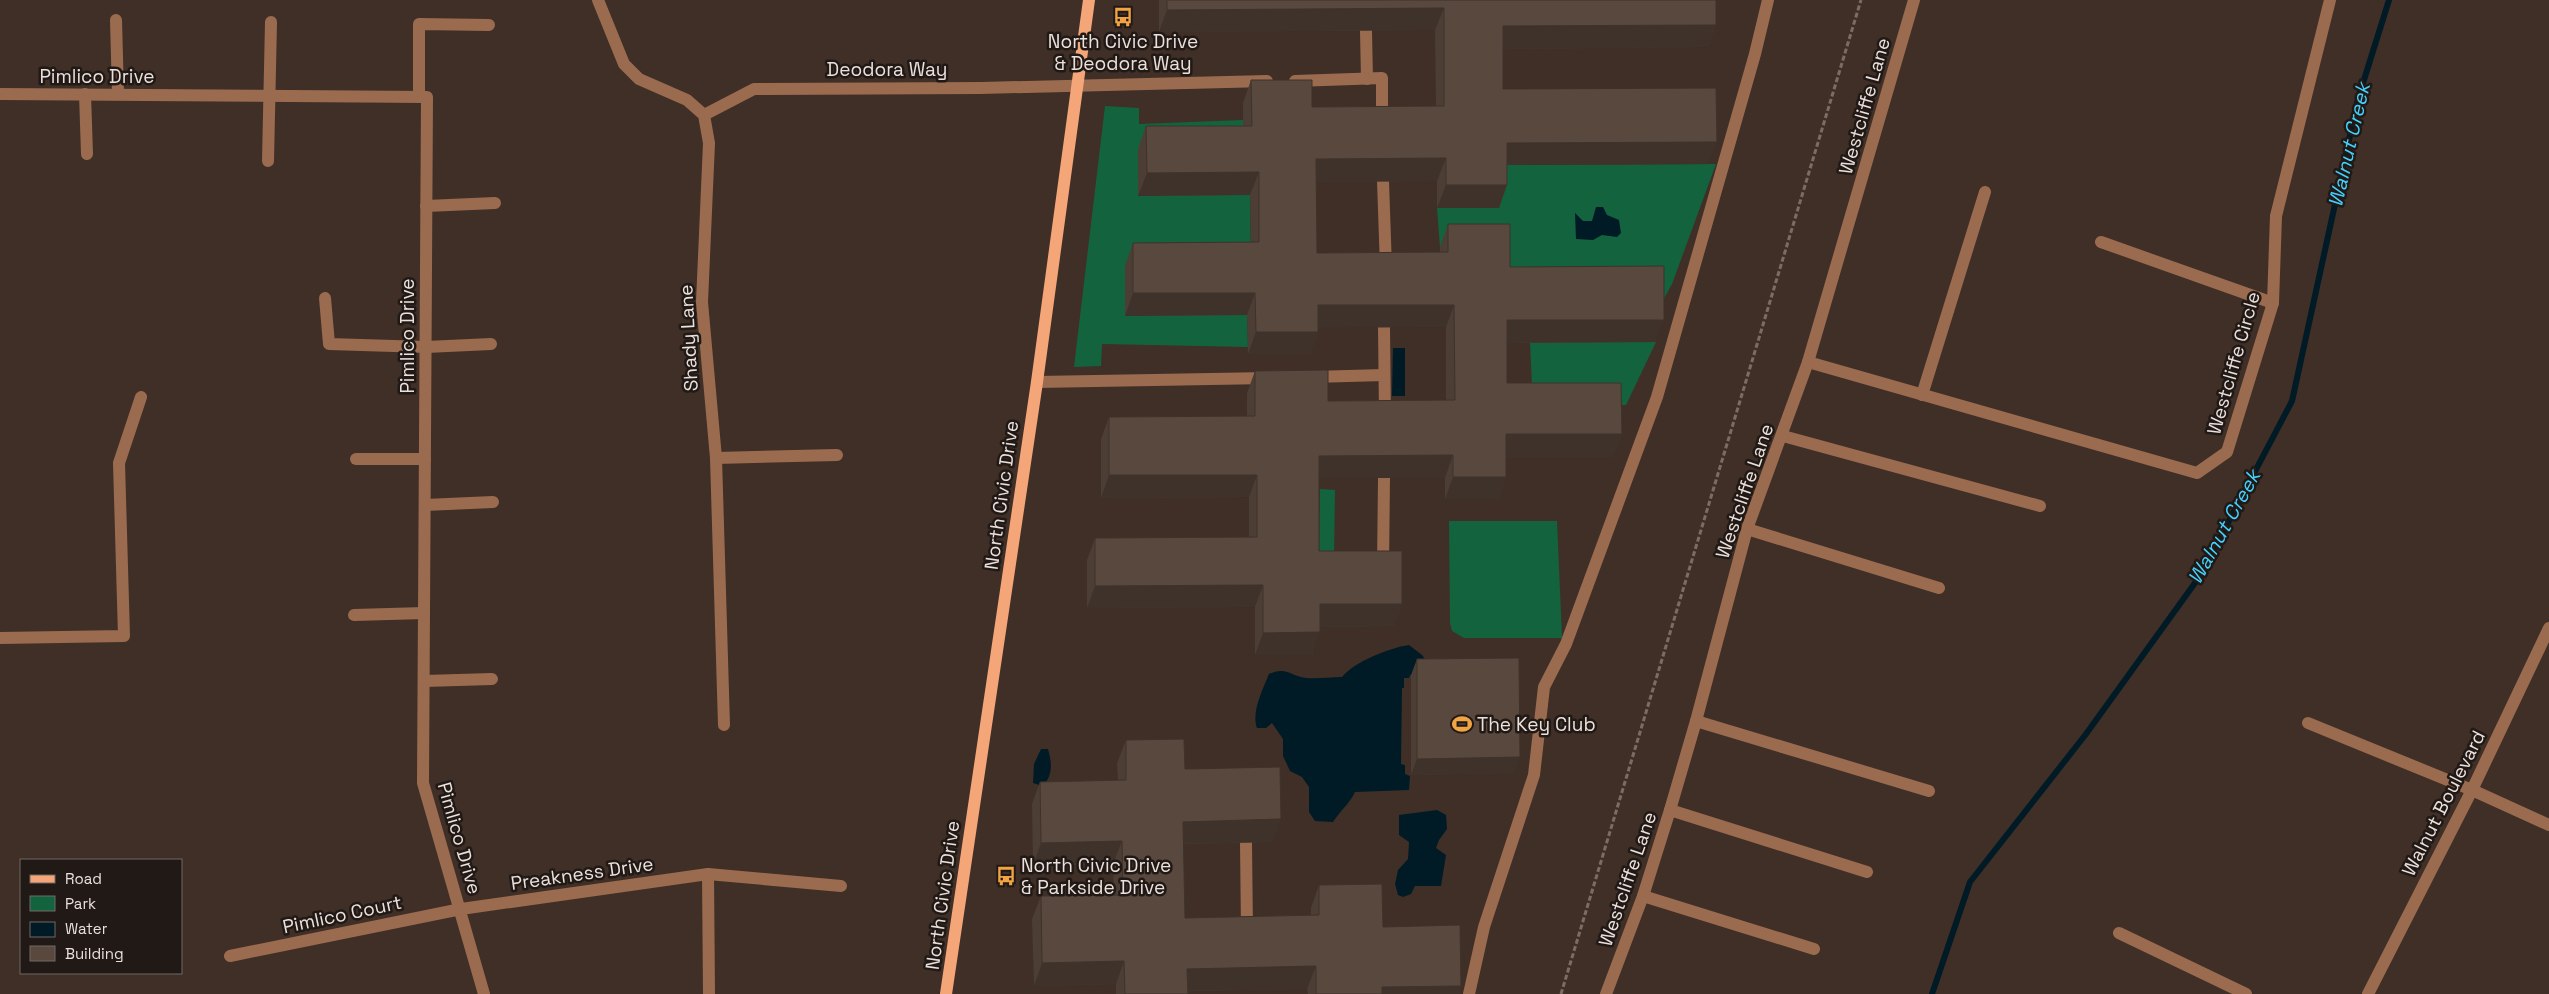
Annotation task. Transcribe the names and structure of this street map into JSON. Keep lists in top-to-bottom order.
{
  "streets": {
    "main road": ["North Civic Drive"],
    "street": [
      "Deodora Way",
      "Pimlico Drive",
      "Westcliffe Lane",
      "Shady Lane",
      "Westcliffe Circle",
      "Walnut Boulevard",
      "Preakness Drive",
      "Pimlico Court"
    ]
  },
  "crossings": [
    ["Deodora Way", "Shady Lane"],
    ["Deodora Way", "North Civic Drive"],
    ["Pimlico Drive", "Preakness Drive"],
    ["Pimlico Drive", "Pimlico Court"],
    ["Westcliffe Lane", "Westcliffe Circle"],
    ["Preakness Drive", "Pimlico Court"]
  ],
  "water": ["Walnut Creek"],
  "places": {
    "bus stop": ["North Civic Drive & Deodora Way", "North Civic Drive & Parkside Drive"],
    "sports": ["The Key Club"]
  },
  "legend": [
    "Road",
    "Park",
    "Water",
    "Building"
  ]
}
